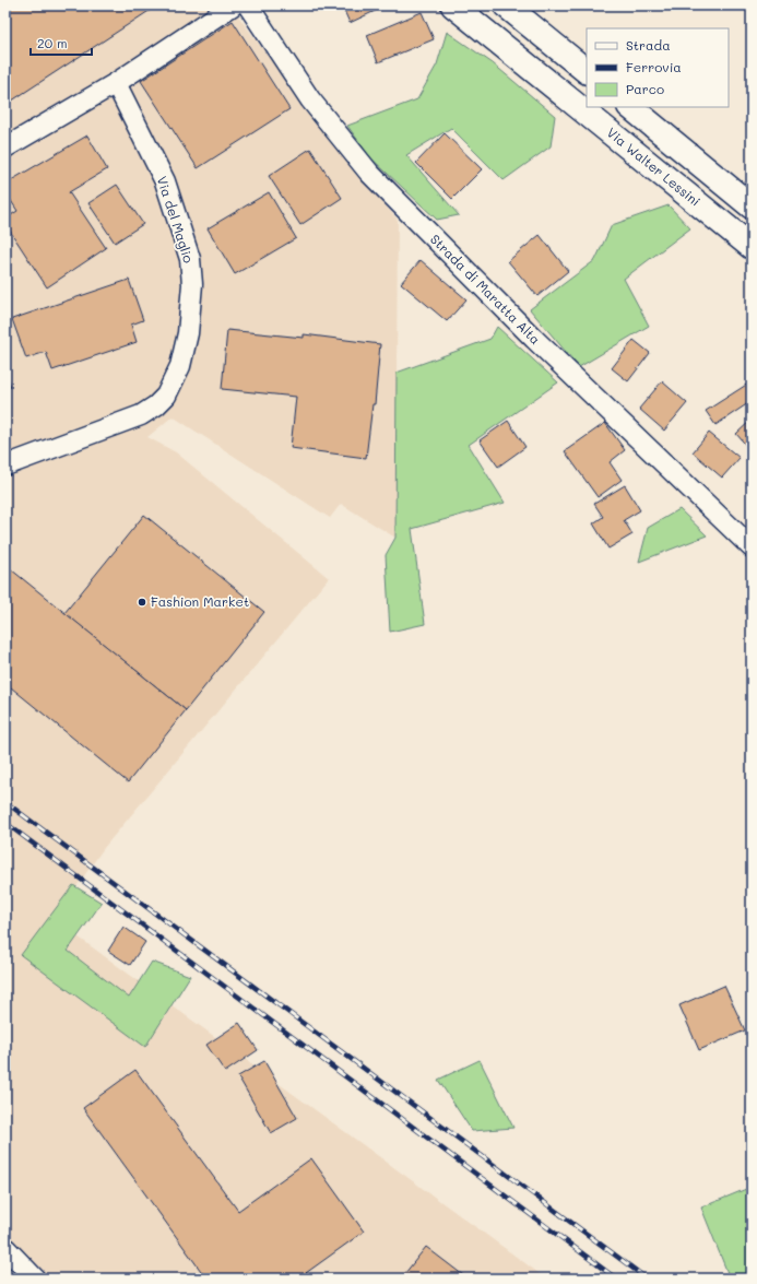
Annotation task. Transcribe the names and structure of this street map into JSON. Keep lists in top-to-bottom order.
{
  "streets": {
    "main road": ["Via Walter Lessini"],
    "street": ["Via del Maglio", "Strada di Maratta Alta"]
  },
  "places": ["Fashion Market"],
  "legend": ["Strada", "Ferrovia", "Parco"],
  "scale_bar": "20 m"
}
